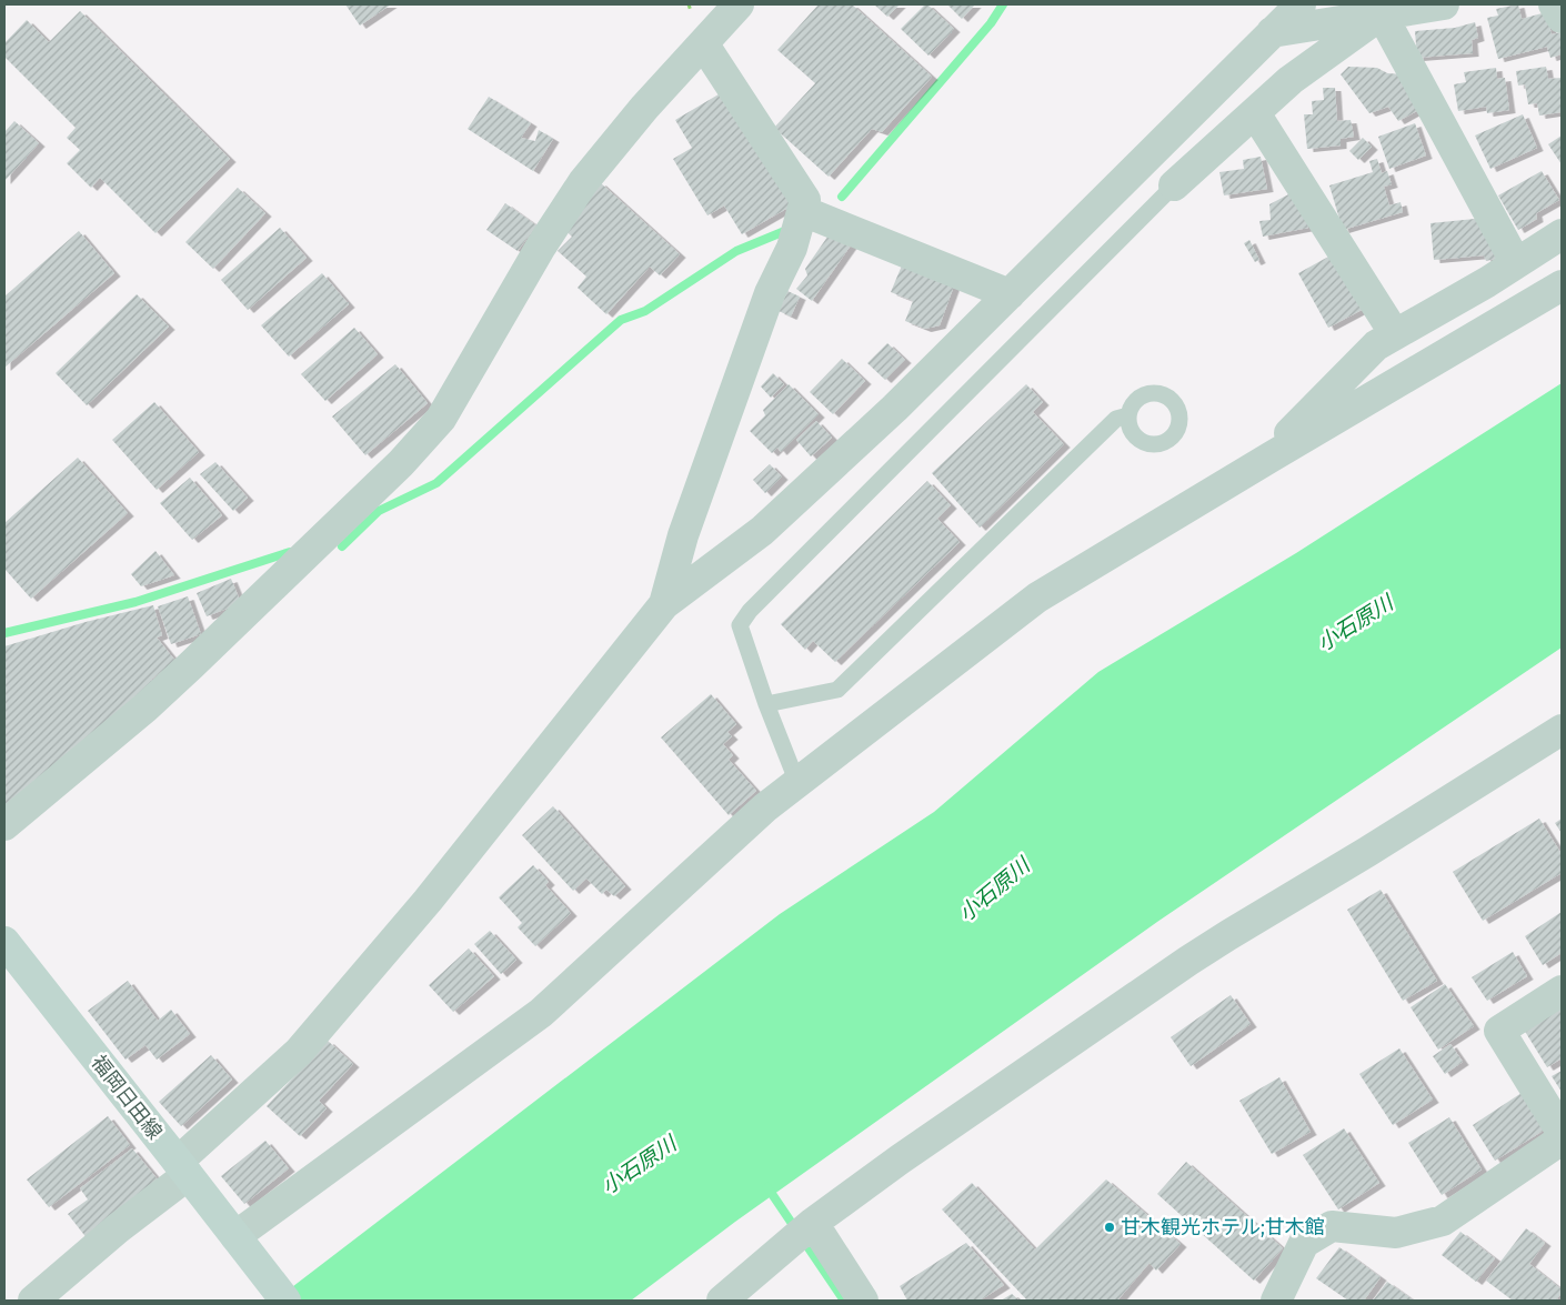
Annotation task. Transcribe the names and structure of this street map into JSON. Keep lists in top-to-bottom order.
{
  "streets": {
    "main road": ["福岡日田線"]
  },
  "water": ["小石原川"],
  "places": ["甘木観光ホテル;甘木館"]
}
